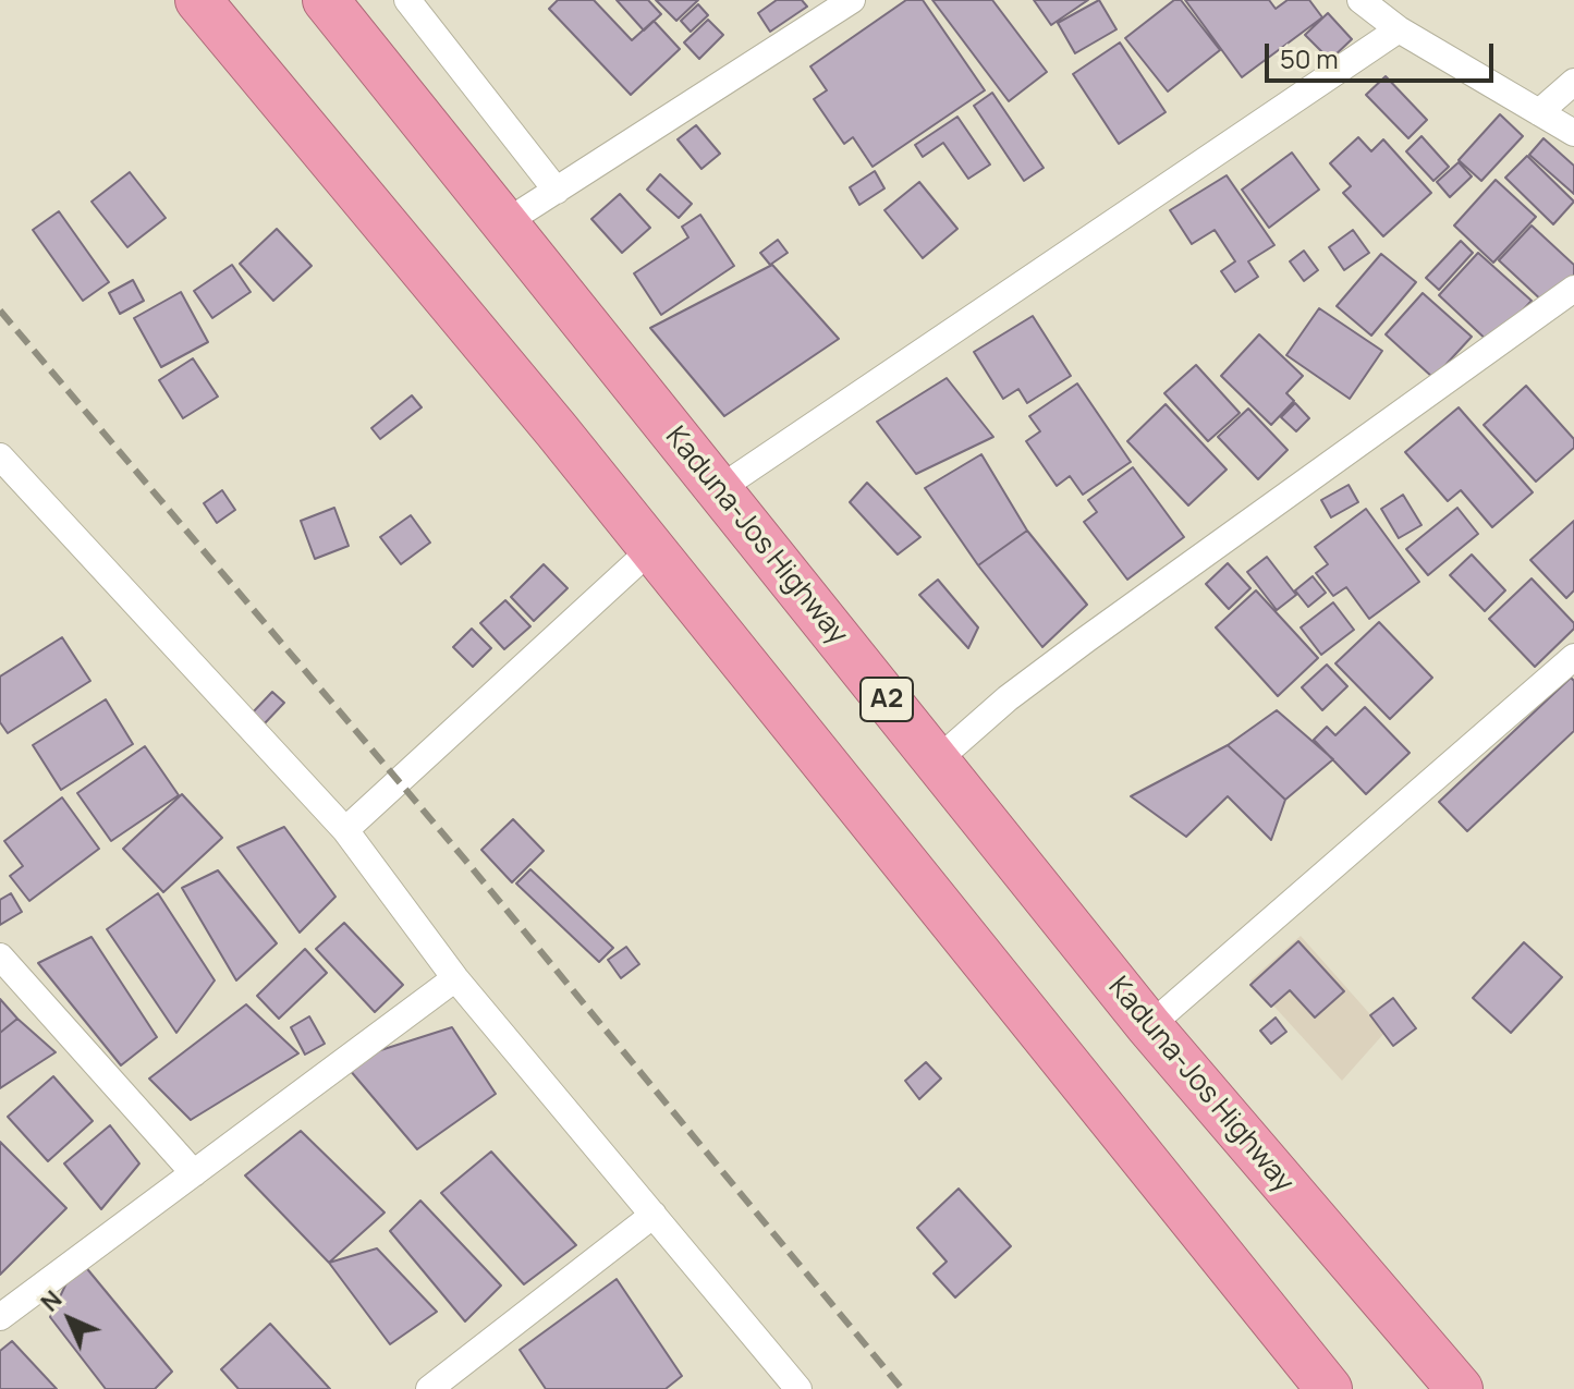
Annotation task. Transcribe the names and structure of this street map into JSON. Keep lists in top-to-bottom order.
{
  "streets": {
    "highway": ["Kaduna-Jos Highway", "A2"]
  },
  "scale_bar": "50 m",
  "north": "top left"
}
